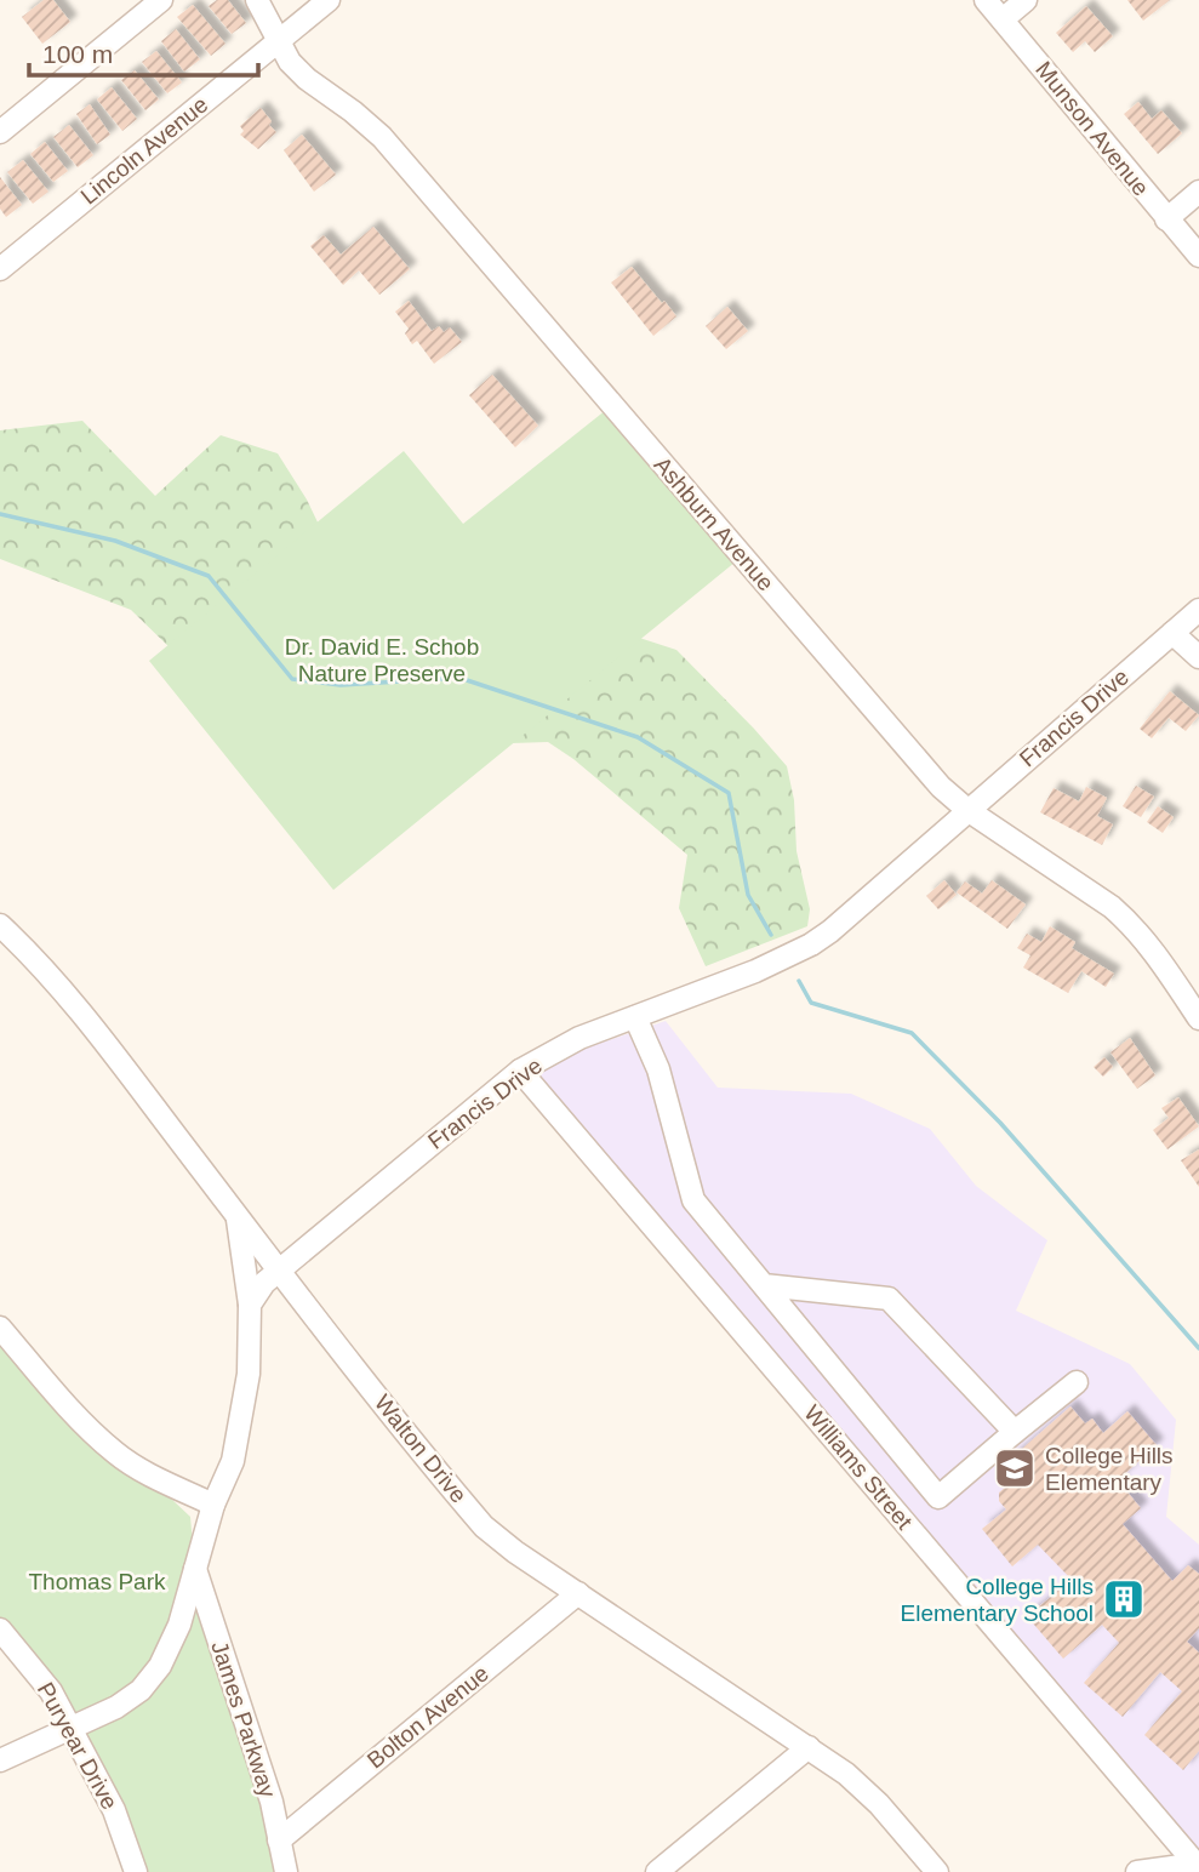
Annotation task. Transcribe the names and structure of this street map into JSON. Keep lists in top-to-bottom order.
{
  "streets": {
    "street": [
      "Munson Avenue",
      "Lincoln Avenue",
      "Ashburn Avenue",
      "Francis Drive",
      "Walton Drive",
      "Williams Street",
      "Bolton Avenue",
      "James Parkway",
      "Puryear Drive"
    ]
  },
  "crossings": [
    ["Lincoln Avenue", "Ashburn Avenue"],
    ["Ashburn Avenue", "Francis Drive"],
    ["Francis Drive", "Walton Drive"],
    ["Francis Drive", "Williams Street"],
    ["Walton Drive", "Bolton Avenue"],
    ["Bolton Avenue", "James Parkway"]
  ],
  "parks": ["Dr. David E. Schob Nature Preserve", "Thomas Park"],
  "places": {
    "school or university": ["College Hills Elementary"],
    "building": ["College Hills Elementary School"]
  },
  "scale_bar": "100 m"
}
